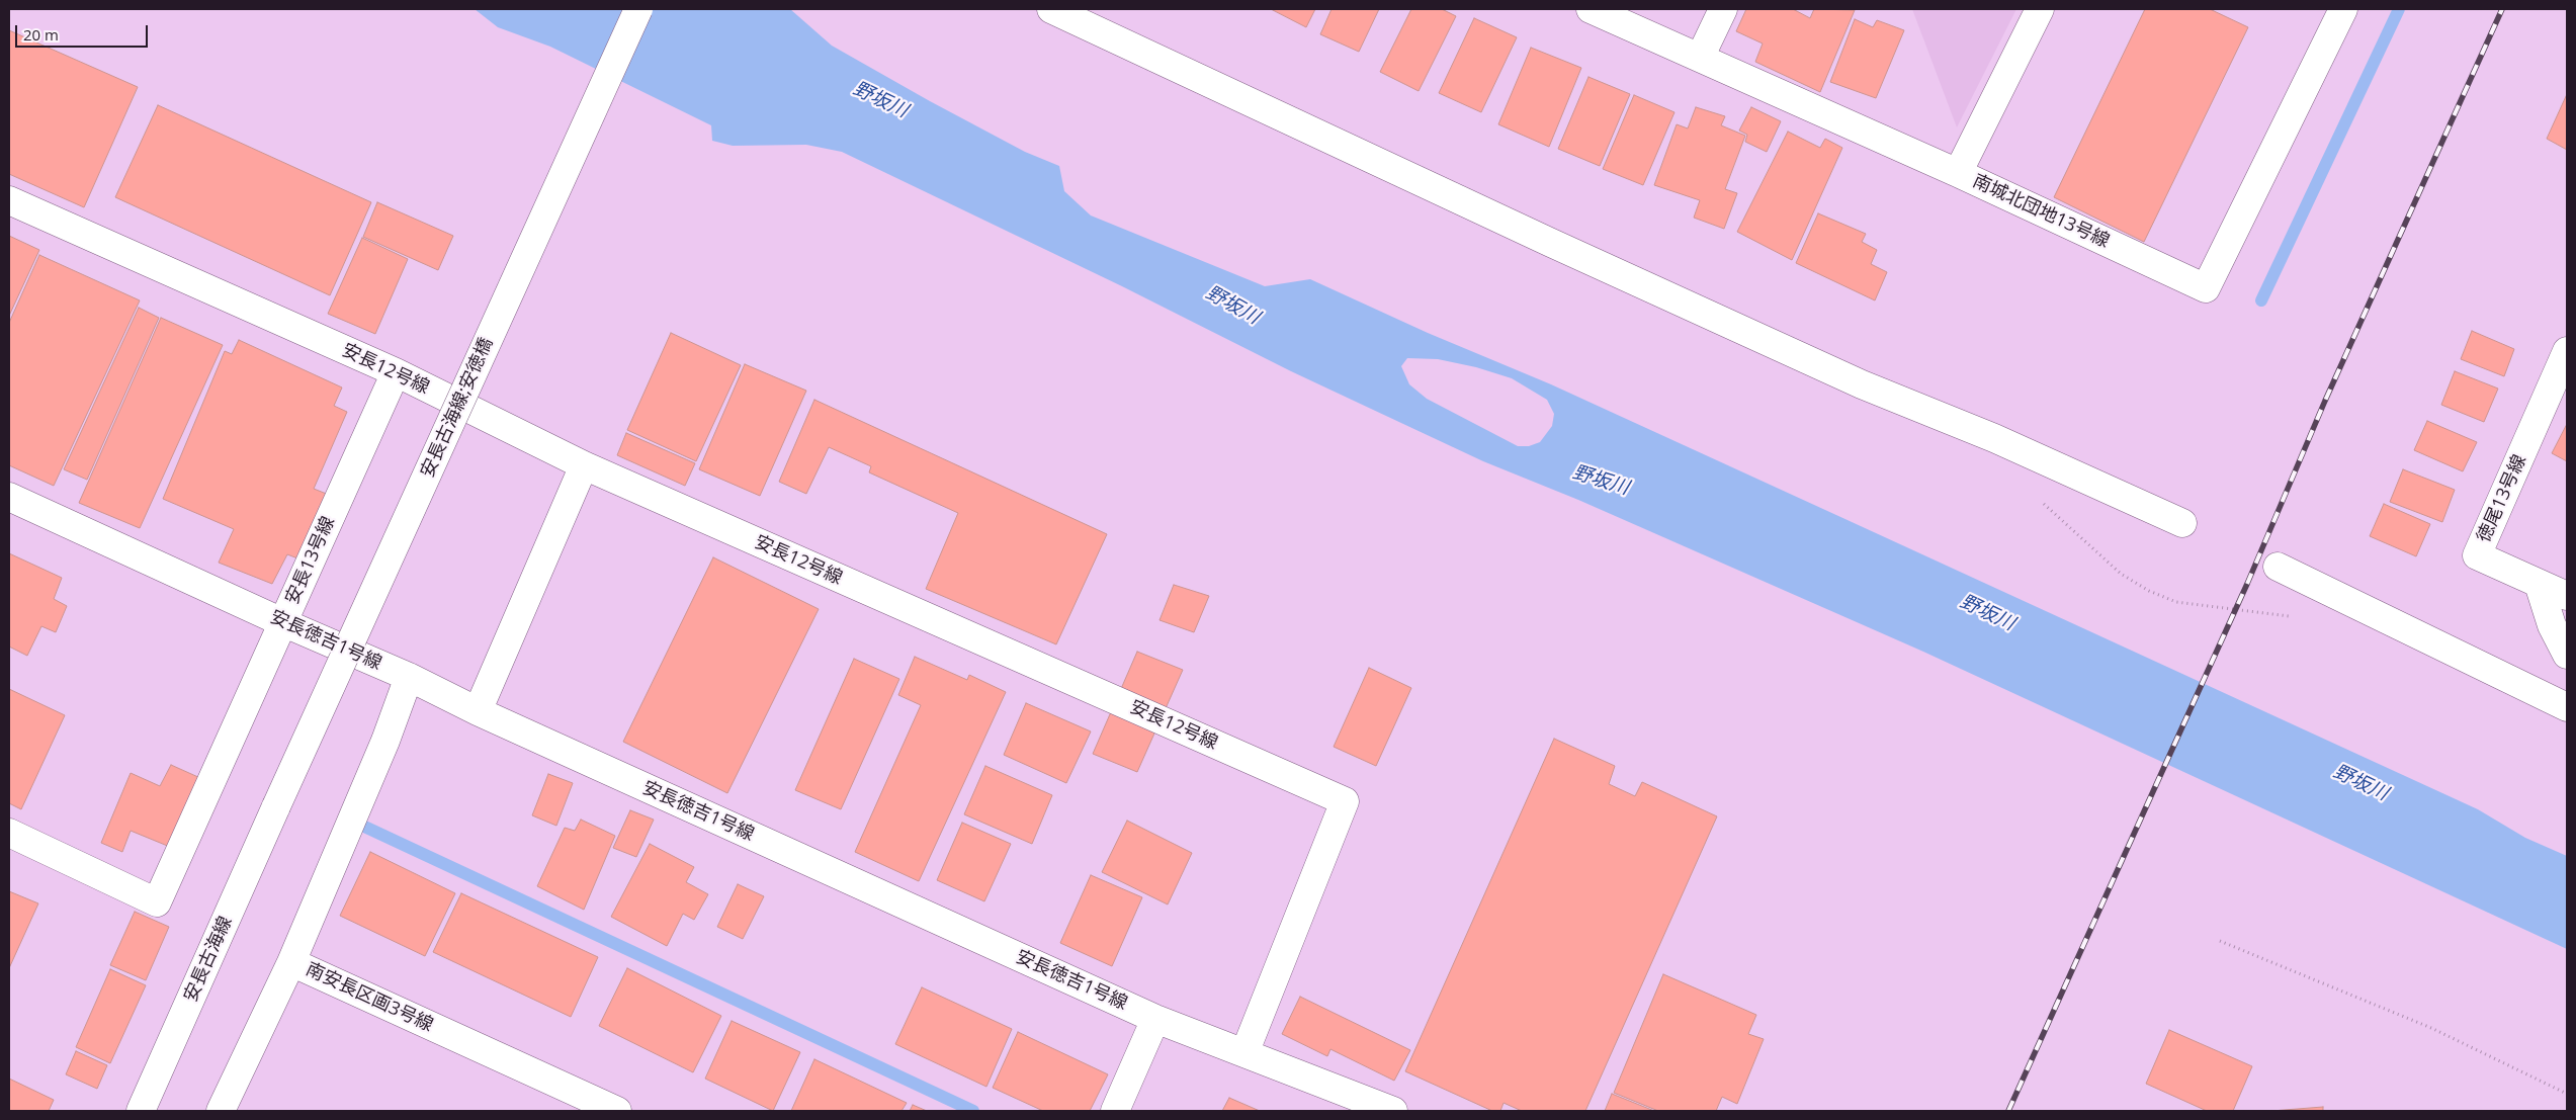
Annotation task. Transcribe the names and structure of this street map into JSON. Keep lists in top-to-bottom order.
{
  "streets": {
    "street": [
      "南城北団地13号線",
      "安長12号線",
      "安長古海線;安徳橋",
      "徳尾13号線",
      "安長13号線",
      "安長徳吉1号線",
      "安長古海線",
      "南安長区画3号線"
    ]
  },
  "crossings": [
    ["安長12号線", "安長13号線"],
    ["安長12号線", "安長徳吉1号線"],
    ["安長古海線;安徳橋", "安長古海線"],
    ["安長13号線", "安長徳吉1号線"],
    ["安長徳吉1号線", "南安長区画3号線"]
  ],
  "water": ["野坂川"],
  "scale_bar": "20 m"
}
